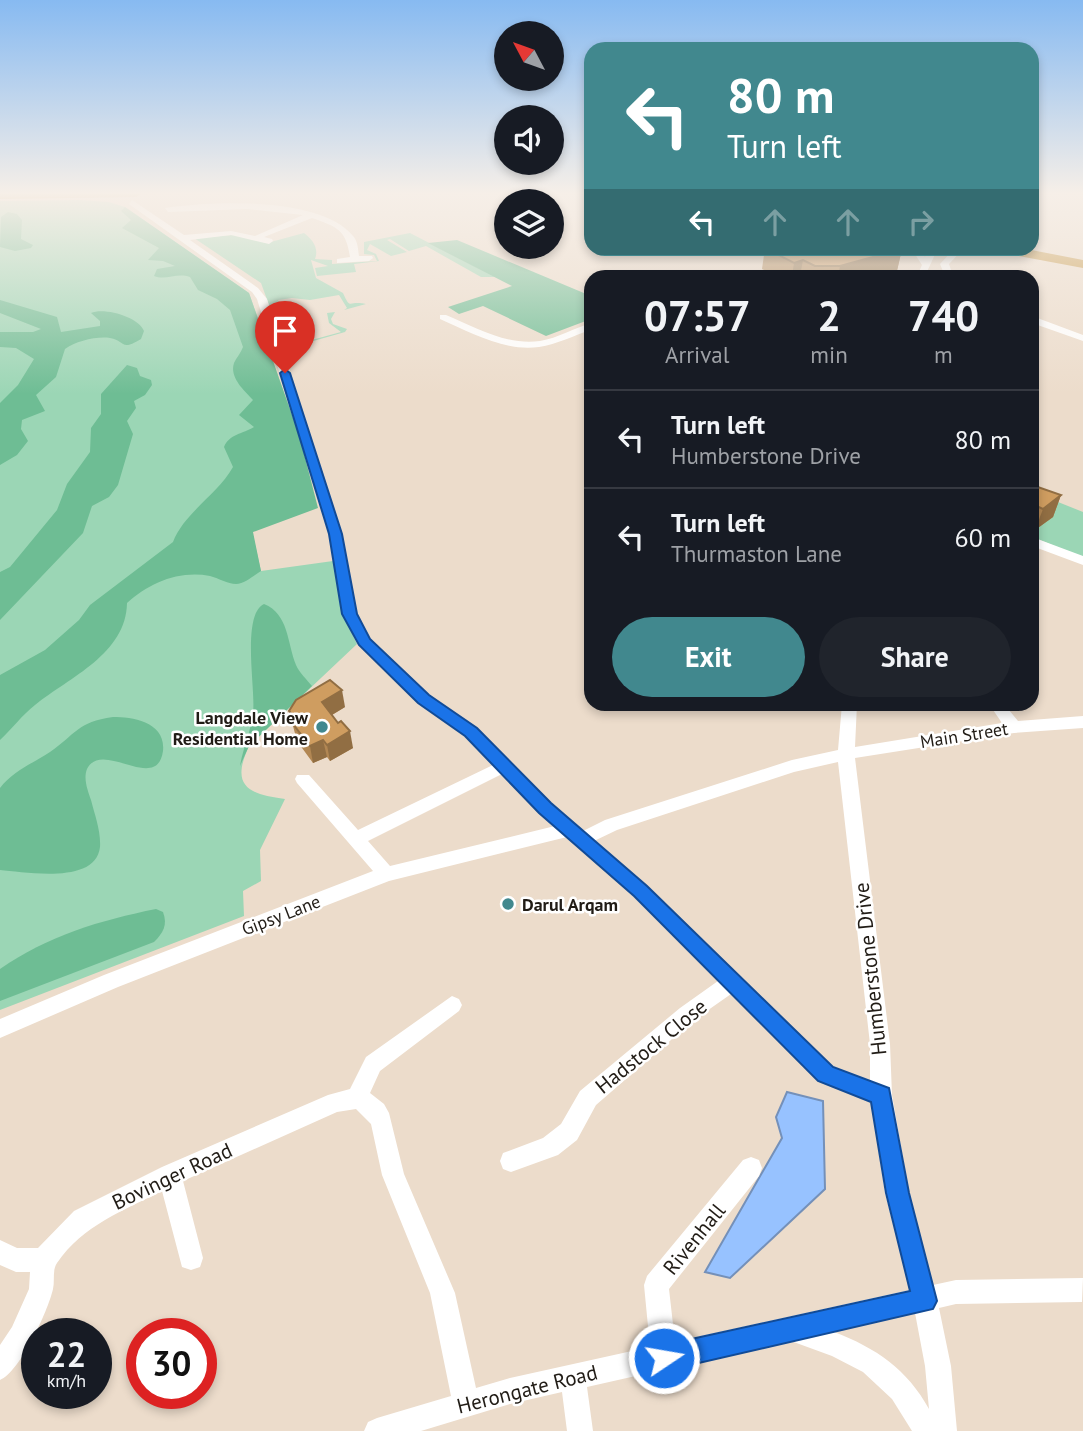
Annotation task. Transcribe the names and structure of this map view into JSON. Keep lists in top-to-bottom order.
{
  "streets": {
    "street": [
      "Main Street",
      "Gipsy Lane",
      "Humberstone Drive",
      "Hadstock Close",
      "Bovinger Road",
      "Rivenhall",
      "Herongate Road"
    ]
  },
  "crossings": [
    ["Main Street", "Gipsy Lane"],
    ["Main Street", "Humberstone Drive"],
    ["Gipsy Lane", "Humberstone Drive"],
    ["Humberstone Drive", "Herongate Road"],
    ["Rivenhall", "Herongate Road"]
  ],
  "places": ["Langdale View Residential Home", "Darul Arqam"],
  "north": "top left",
  "page": {
    "turn": ["80 m", "Turn left"],
    "eta": [
      "07:57",
      "Arrival",
      "2",
      "min",
      "740",
      "m"
    ],
    "list": [
      {
        "name": "Turn left",
        "note": "Humberstone Drive",
        "value": "80 m"
      },
      {
        "name": "Turn left",
        "note": "Thurmaston Lane",
        "value": "60 m"
      }
    ],
    "buttons": ["Exit", "Share"],
    "speed": "22 km/h",
    "limit": "30"
  }
}
